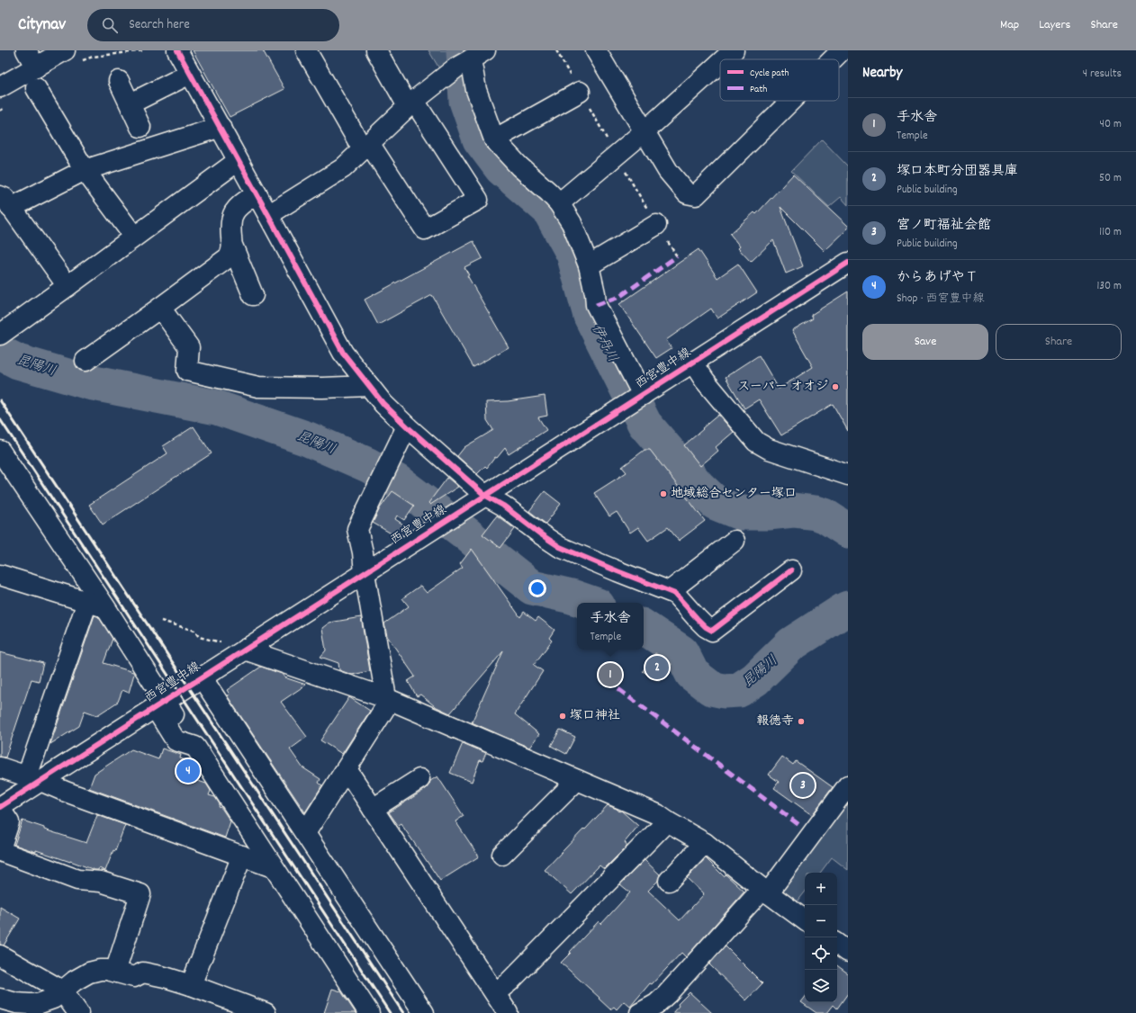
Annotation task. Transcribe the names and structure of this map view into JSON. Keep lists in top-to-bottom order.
{
  "streets": {
    "street": ["西宮豊中線"]
  },
  "water": ["伊丹川", "昆陽川"],
  "places": [
    "スーパー オオジ",
    "地域総合センター塚口",
    "塚口神社",
    "報徳寺"
  ],
  "legend": ["Cycle path", "Path"],
  "page": {
    "header": "Citynav",
    "search": "Search here",
    "nav": ["Map", "Layers", "Share"],
    "heading": ["Nearby", "4 results"],
    "list": [
      {
        "mark": "1",
        "name": "手水舎",
        "note": "Temple",
        "value": "40 m"
      },
      {
        "mark": "2",
        "name": "塚口本町分団器具庫",
        "note": "Public building",
        "value": "50 m"
      },
      {
        "mark": "3",
        "name": "宮ノ町福祉会館",
        "note": "Public building",
        "value": "110 m"
      },
      {
        "mark": "4",
        "name": "からあげやＴ",
        "note": "Shop · 西宮豊中線",
        "value": "130 m"
      }
    ],
    "buttons": ["Save", "Share"],
    "popup": ["手水舎", "Temple"],
    "pins": [
      "2",
      "1",
      "4",
      "3"
    ],
    "map_buttons": ["+", "−"]
  }
}
